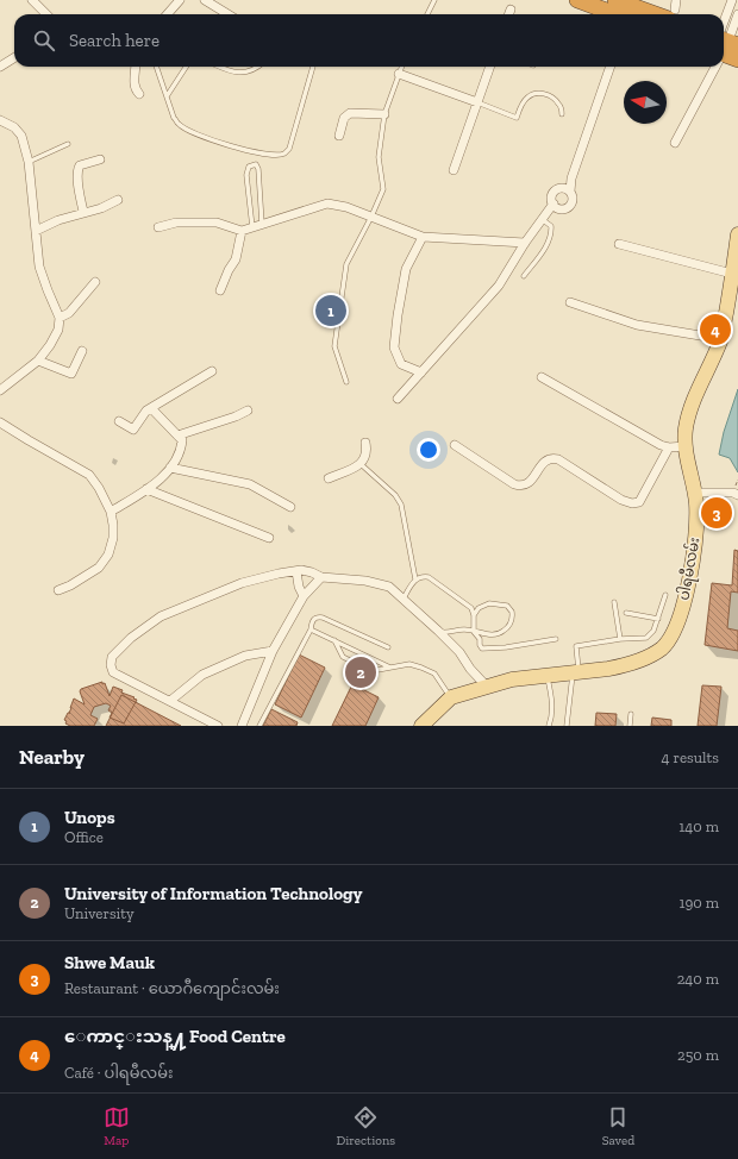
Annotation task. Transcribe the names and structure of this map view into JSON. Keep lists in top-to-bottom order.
{
  "streets": {
    "main road": ["ပါရမီလမ်း"]
  },
  "north": "left",
  "page": {
    "search": "Search here",
    "pins": [
      "1",
      "4",
      "3",
      "2"
    ],
    "heading": ["Nearby", "4 results"],
    "list": [
      {
        "mark": "1",
        "name": "Unops",
        "note": "Office",
        "value": "140 m"
      },
      {
        "mark": "2",
        "name": "University of Information Technology",
        "note": "University",
        "value": "190 m"
      },
      {
        "mark": "3",
        "name": "Shwe Mauk",
        "note": "Restaurant · ယောဂီကျောင်းလမ်း",
        "value": "240 m"
      },
      {
        "mark": "4",
        "name": "ေကာင္းသန္႔ Food Centre",
        "note": "Café · ပါရမီလမ်း",
        "value": "250 m"
      }
    ],
    "nav": ["Map", "Directions", "Saved"]
  }
}
